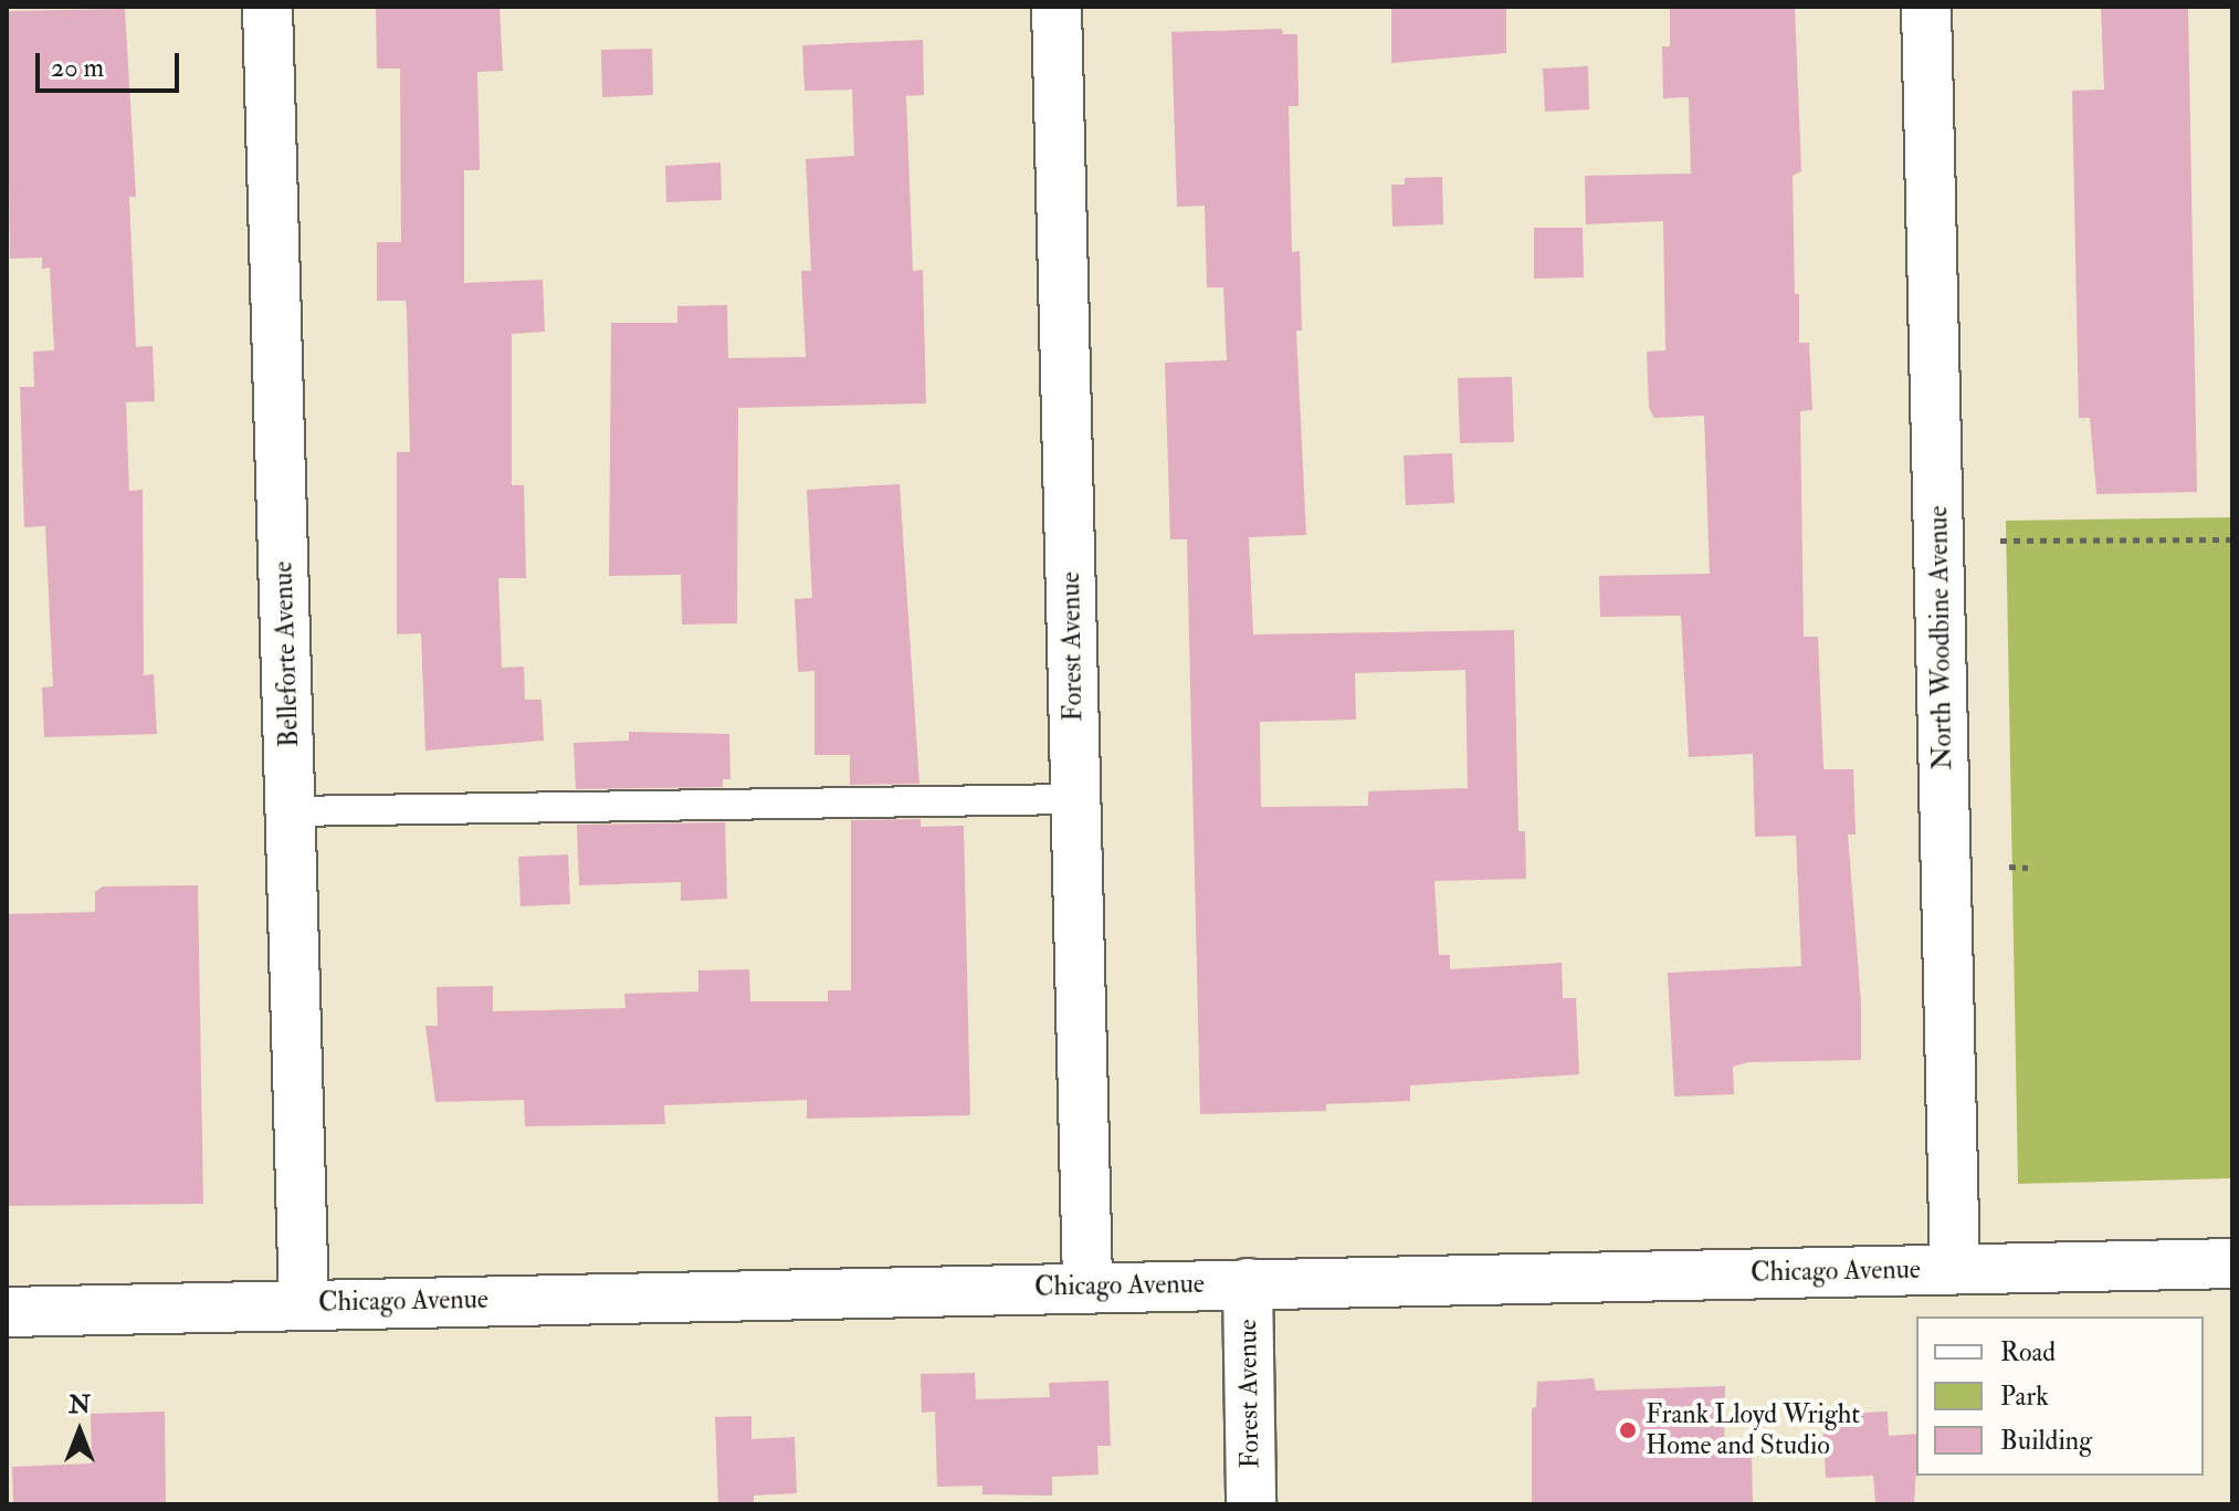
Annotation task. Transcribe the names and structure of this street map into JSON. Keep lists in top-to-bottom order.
{
  "streets": {
    "street": [
      "North Woodbine Avenue",
      "Forest Avenue",
      "Belleforte Avenue",
      "Chicago Avenue"
    ]
  },
  "crossings": [
    ["North Woodbine Avenue", "Chicago Avenue"],
    ["Forest Avenue", "Chicago Avenue"],
    ["Belleforte Avenue", "Chicago Avenue"]
  ],
  "places": ["Frank Lloyd Wright Home and Studio"],
  "legend": ["Road", "Park", "Building"],
  "scale_bar": "20 m",
  "north": "top"
}
